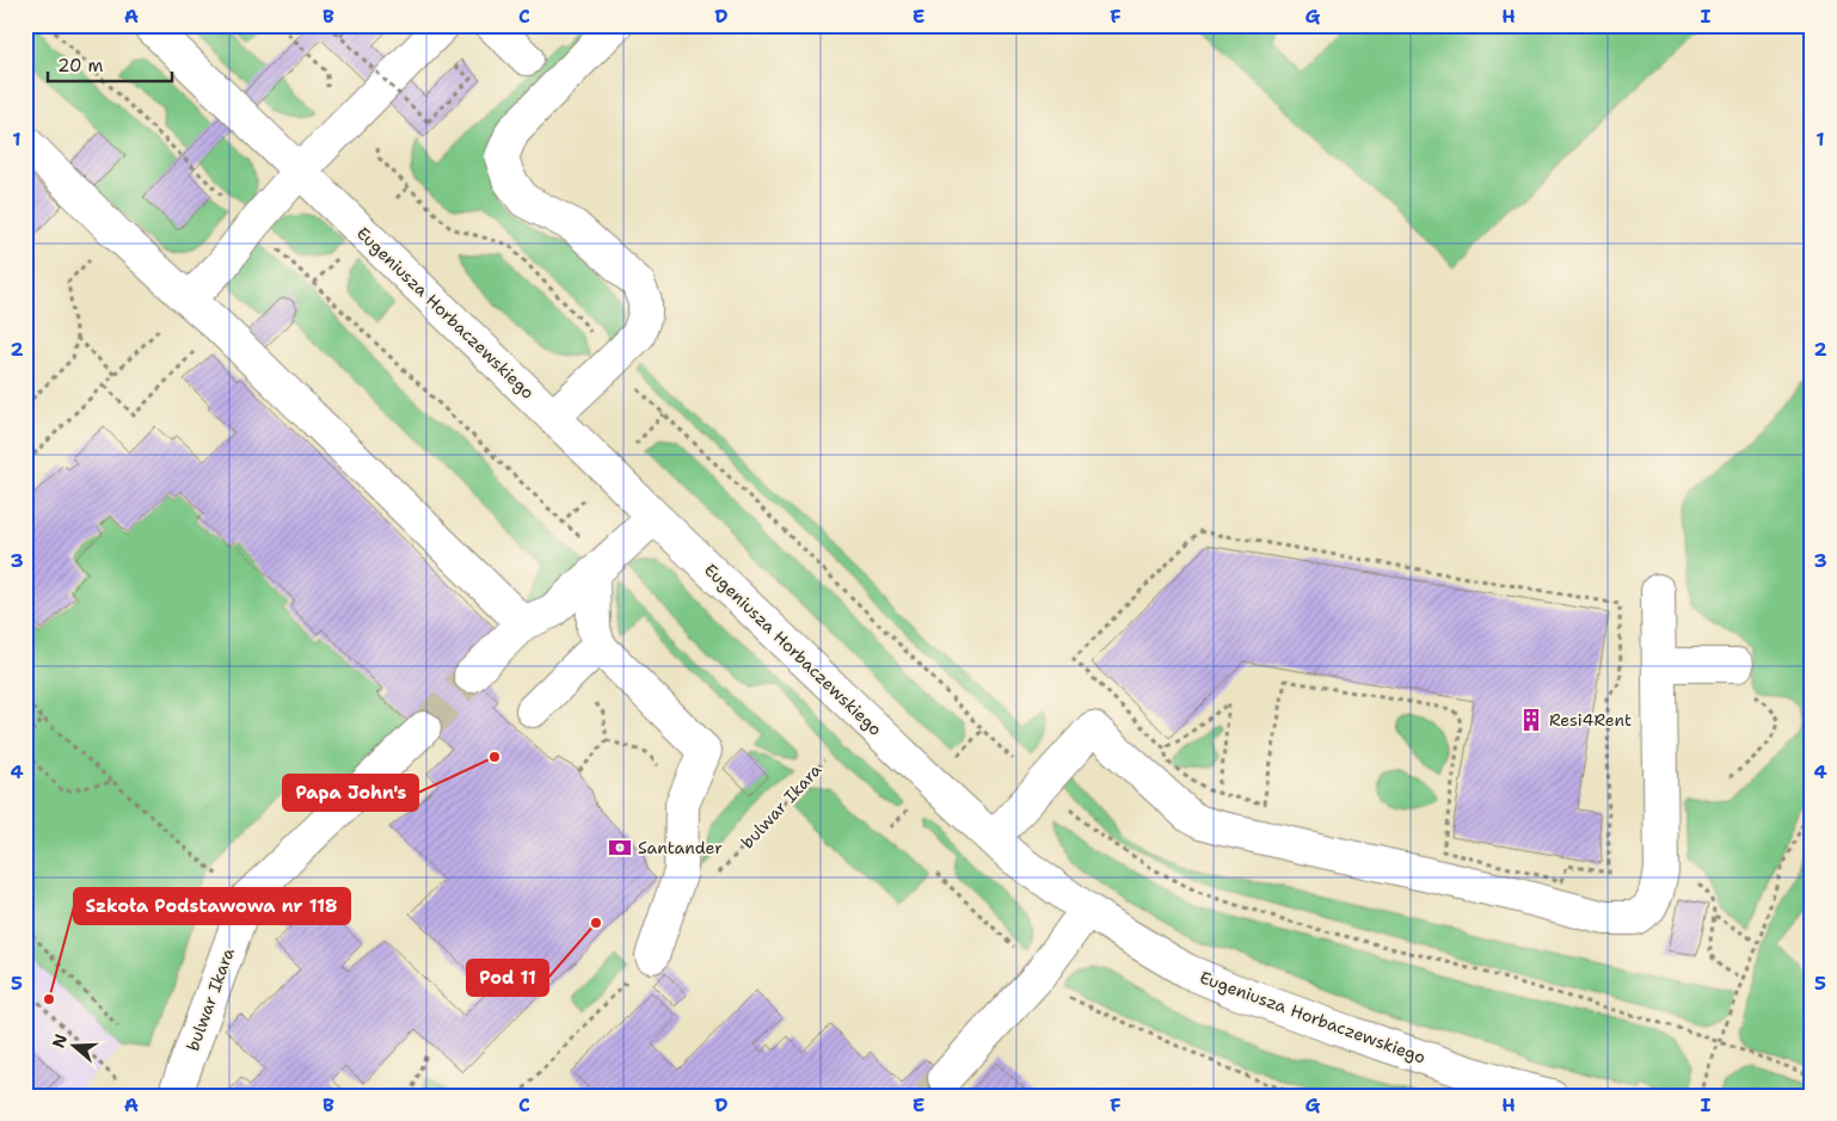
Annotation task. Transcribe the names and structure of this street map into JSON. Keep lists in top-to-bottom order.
{
  "streets": {
    "street": ["Eugeniusza Horbaczewskiego", "bulwar Ikara"]
  },
  "places": {
    "building": ["Resi4Rent"],
    "other": ["Papa John's", "Pod 11", "Szkoła Podstawowa nr 118"],
    "bank": ["Santander"]
  },
  "scale_bar": "20 m",
  "north": "left",
  "grid": {
    "columns": [
      "A",
      "B",
      "C",
      "D",
      "E",
      "F",
      "G",
      "H",
      "I"
    ],
    "rows": [
      "1",
      "2",
      "3",
      "4",
      "5"
    ]
  }
}
